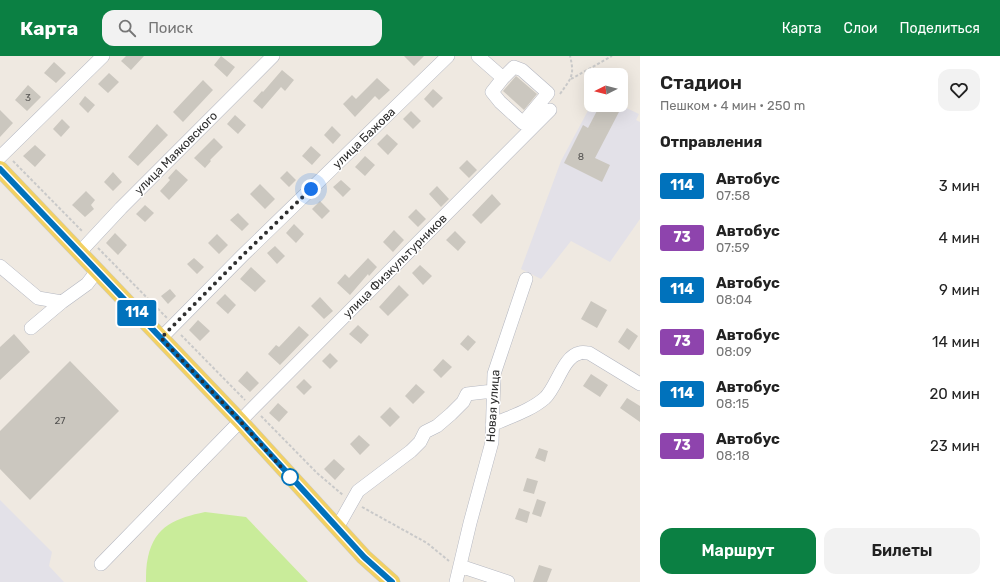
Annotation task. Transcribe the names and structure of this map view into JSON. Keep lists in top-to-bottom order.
{
  "streets": {
    "street": [
      "улица Бажова",
      "улица Маяковского",
      "улица Физкультурников",
      "Новая улица"
    ]
  },
  "lines": ["bus line 114"],
  "house_numbers": ["3", "8", "27"],
  "north": "left",
  "page": {
    "header": "Карта",
    "search": "Поиск",
    "nav": ["Карта", "Слои", "Поделиться"],
    "on_map": "114",
    "heading": [
      ["Стадион", "Пешком · 4 мин · 250 m"],
      "Отправления"
    ],
    "list": [
      {
        "mark": "114",
        "name": "Автобус",
        "note": "07:58",
        "value": "3 мин"
      },
      {
        "mark": "73",
        "name": "Автобус",
        "note": "07:59",
        "value": "4 мин"
      },
      {
        "mark": "114",
        "name": "Автобус",
        "note": "08:04",
        "value": "9 мин"
      },
      {
        "mark": "73",
        "name": "Автобус",
        "note": "08:09",
        "value": "14 мин"
      },
      {
        "mark": "114",
        "name": "Автобус",
        "note": "08:15",
        "value": "20 мин"
      },
      {
        "mark": "73",
        "name": "Автобус",
        "note": "08:18",
        "value": "23 мин"
      }
    ],
    "buttons": ["Маршрут", "Билеты"]
  }
}
